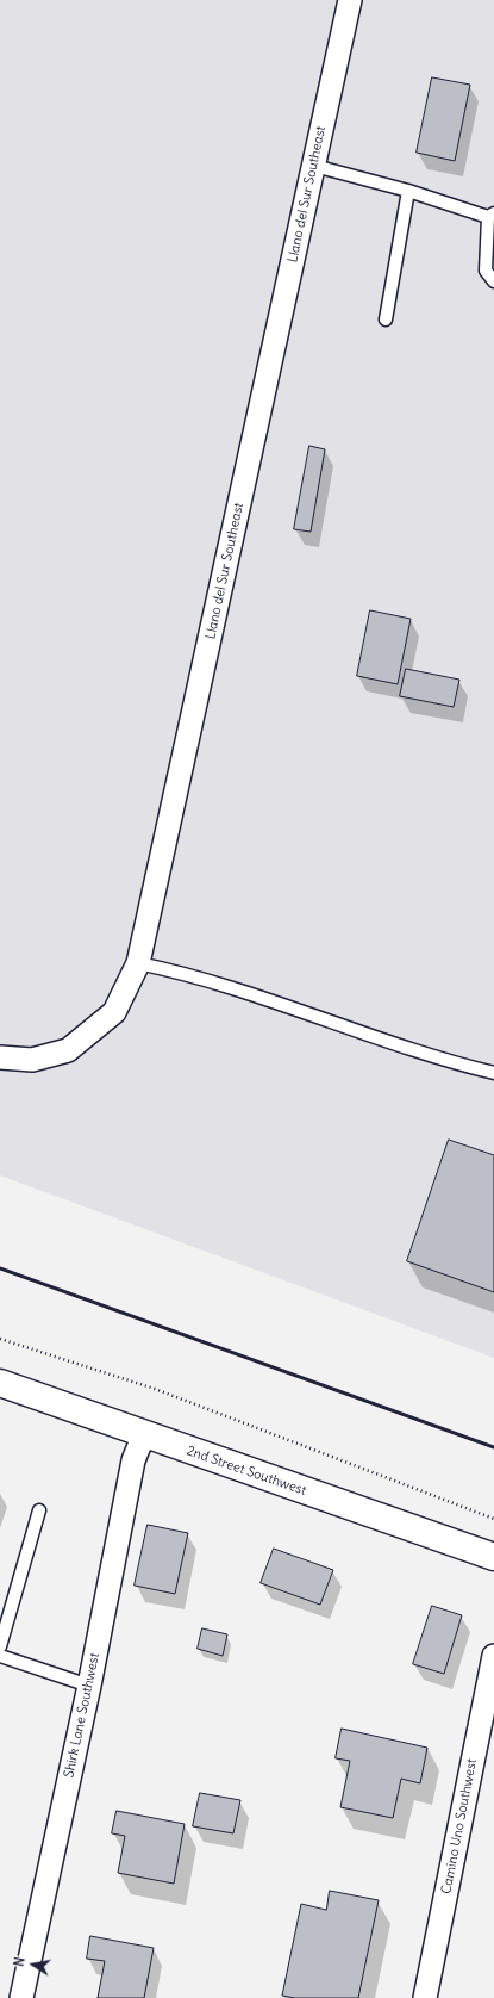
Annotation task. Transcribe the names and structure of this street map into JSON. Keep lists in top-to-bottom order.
{
  "streets": {
    "street": [
      "Llano del Sur Southeast",
      "2nd Street Southwest",
      "Shirk Lane Southwest",
      "Camino Uno Southwest"
    ]
  },
  "crossings": [
    ["2nd Street Southwest", "Shirk Lane Southwest"]
  ],
  "north": "left"
}
